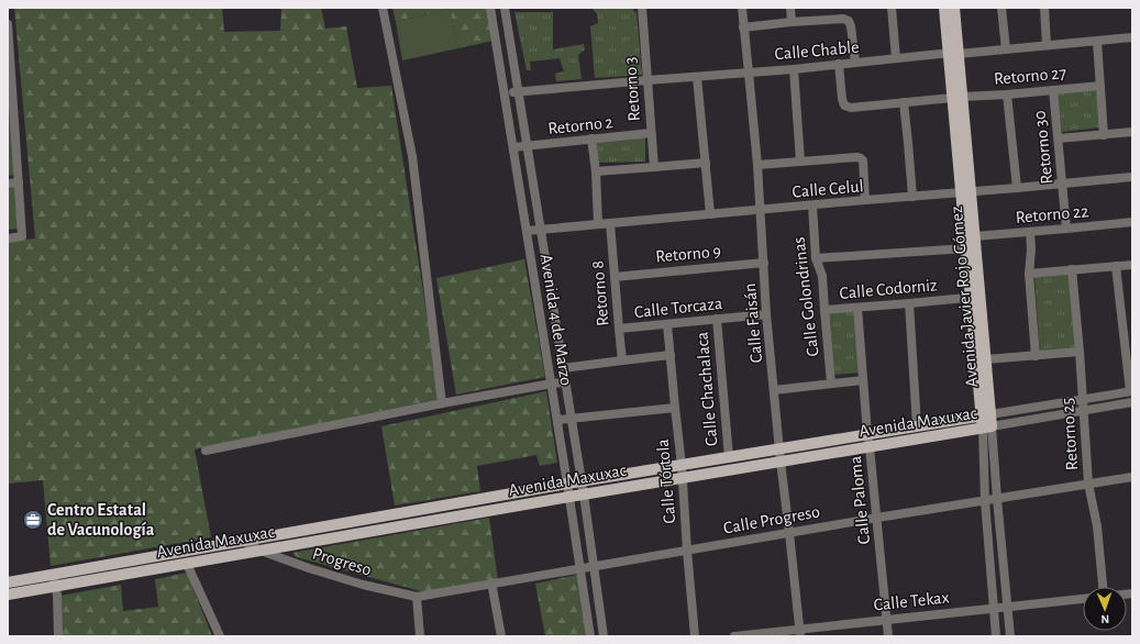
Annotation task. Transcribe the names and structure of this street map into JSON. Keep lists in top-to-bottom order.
{
  "streets": {
    "main road": ["Avenida Javier Rojo Gómez", "Avenida Maxuxac"],
    "street": [
      "Calle Chable",
      "Retorno 27",
      "Retorno 3",
      "Retorno 2",
      "Retorno 30",
      "Calle Celul",
      "Retorno 22",
      "Retorno 9",
      "Calle Codorniz",
      "Retorno 8",
      "Calle Golondrinas",
      "Calle Torcaza",
      "Avenida 4 de Marzo",
      "Calle Faisán",
      "Calle Chachalaca",
      "Retorno 25",
      "Calle Tórtola",
      "Calle Paloma",
      "Calle Progreso",
      "Progreso",
      "Calle Tekax"
    ]
  },
  "crossings": [
    ["Calle Chable", "Retorno 27"],
    ["Calle Chable", "Retorno 3"],
    ["Calle Chable", "Avenida Javier Rojo Gómez"],
    ["Calle Chable", "Avenida 4 de Marzo"],
    ["Calle Chable", "Calle Faisán"],
    ["Retorno 27", "Retorno 30"],
    ["Retorno 27", "Avenida Javier Rojo Gómez"],
    ["Retorno 3", "Retorno 2"],
    ["Retorno 2", "Avenida 4 de Marzo"],
    ["Retorno 30", "Calle Celul"],
    ["Retorno 30", "Retorno 22"],
    ["Calle Celul", "Retorno 8"],
    ["Calle Celul", "Calle Golondrinas"],
    ["Calle Celul", "Avenida Javier Rojo Gómez"],
    ["Calle Celul", "Avenida 4 de Marzo"],
    ["Calle Celul", "Calle Faisán"],
    ["Retorno 22", "Avenida Javier Rojo Gómez"],
    ["Retorno 9", "Retorno 8"],
    ["Retorno 9", "Calle Faisán"],
    ["Calle Codorniz", "Calle Golondrinas"],
    ["Calle Codorniz", "Avenida Javier Rojo Gómez"],
    ["Calle Codorniz", "Calle Paloma"],
    ["Retorno 8", "Calle Torcaza"],
    ["Avenida Javier Rojo Gómez", "Avenida Maxuxac"],
    ["Avenida Javier Rojo Gómez", "Calle Progreso"],
    ["Avenida Javier Rojo Gómez", "Calle Tekax"],
    ["Calle Torcaza", "Calle Faisán"],
    ["Calle Torcaza", "Calle Chachalaca"],
    ["Calle Torcaza", "Calle Tórtola"],
    ["Avenida 4 de Marzo", "Avenida Maxuxac"],
    ["Avenida 4 de Marzo", "Calle Progreso"],
    ["Calle Faisán", "Avenida Maxuxac"],
    ["Calle Faisán", "Calle Progreso"],
    ["Calle Faisán", "Calle Tekax"],
    ["Calle Chachalaca", "Avenida Maxuxac"],
    ["Avenida Maxuxac", "Retorno 25"],
    ["Avenida Maxuxac", "Calle Tórtola"],
    ["Avenida Maxuxac", "Calle Paloma"],
    ["Avenida Maxuxac", "Progreso"],
    ["Retorno 25", "Calle Progreso"],
    ["Calle Tórtola", "Calle Progreso"],
    ["Calle Paloma", "Calle Progreso"],
    ["Calle Paloma", "Calle Tekax"],
    ["Calle Progreso", "Progreso"]
  ],
  "places": {
    "office": ["Centro Estatal de Vacunología"]
  },
  "north": "bottom"
}
